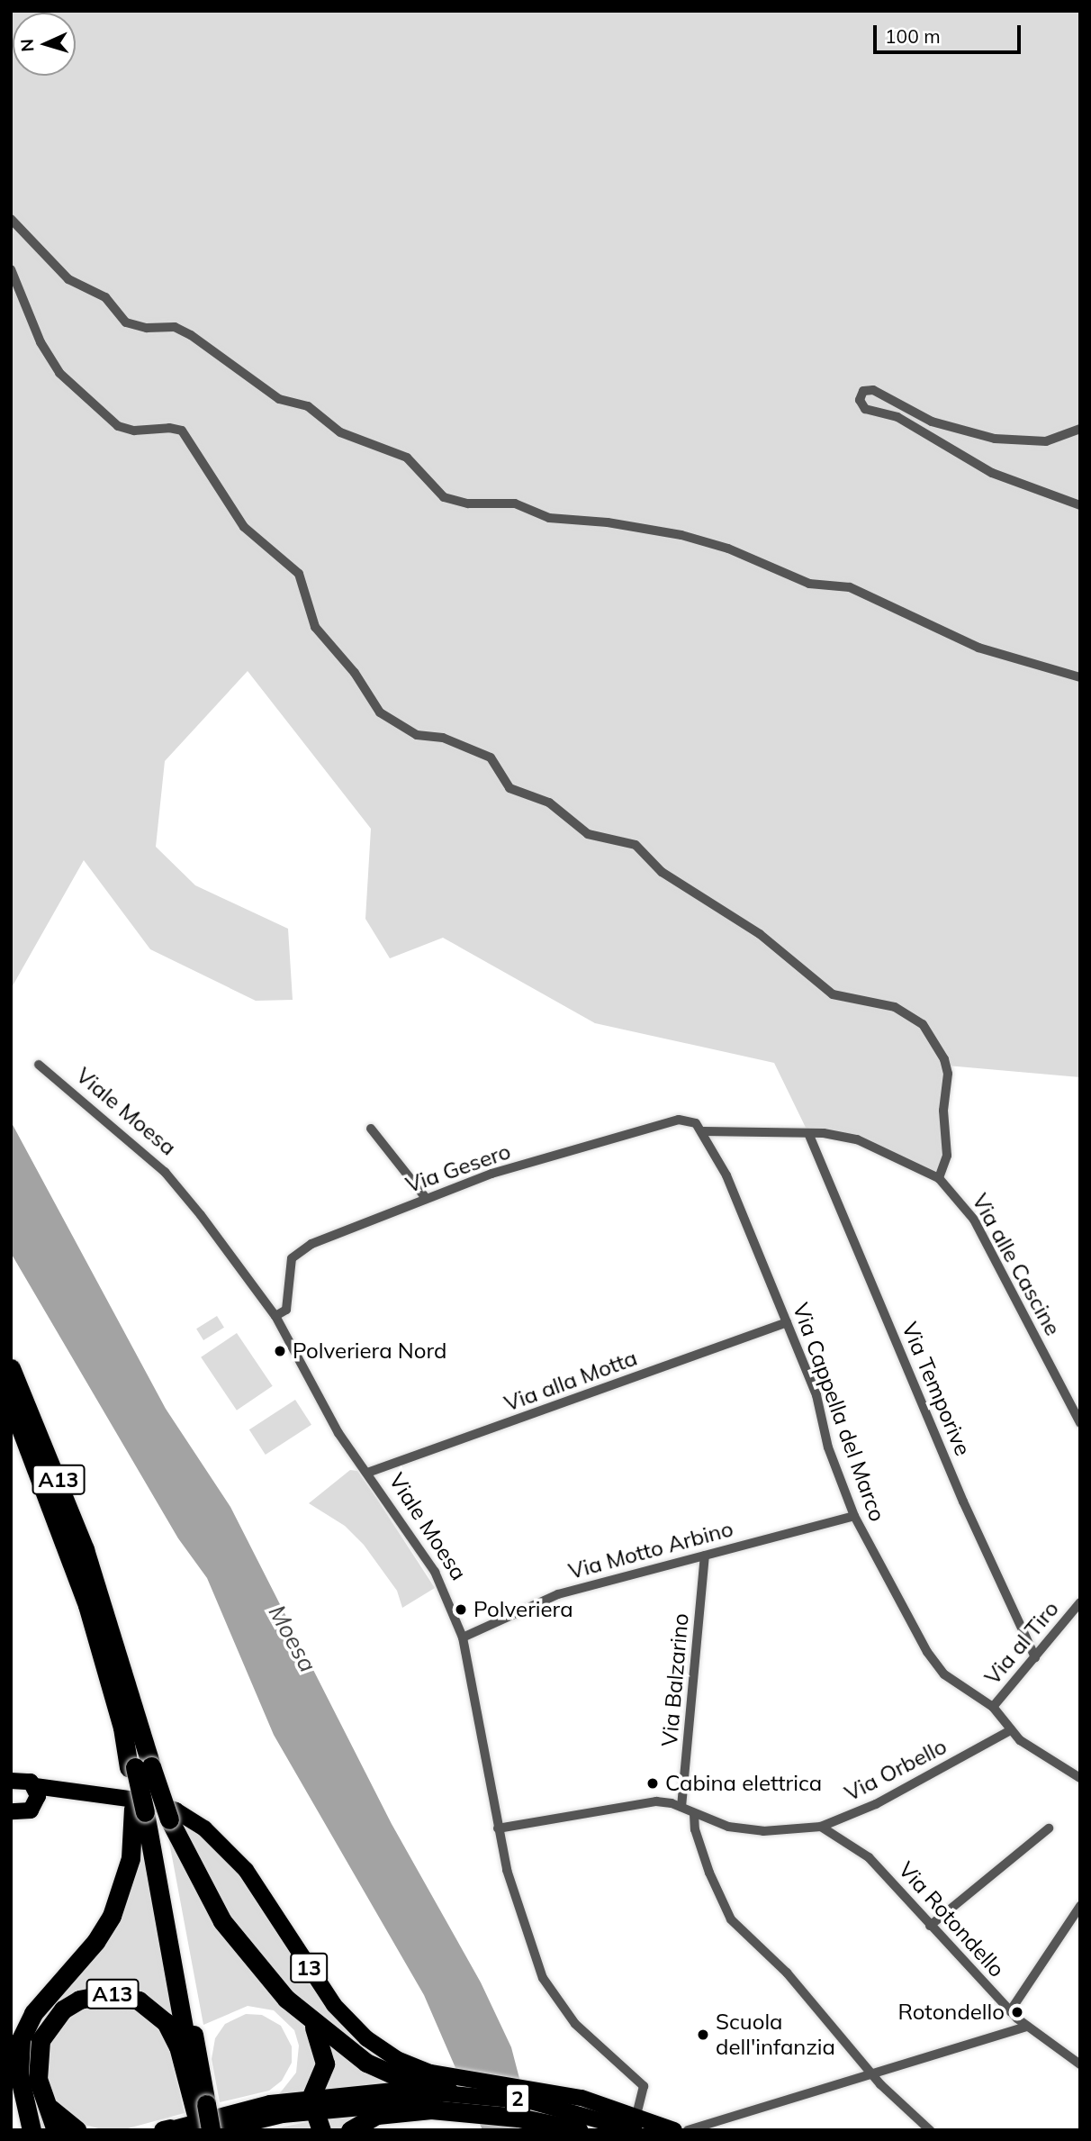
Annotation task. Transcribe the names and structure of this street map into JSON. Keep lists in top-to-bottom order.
{
  "streets": {
    "highway": ["A13"],
    "main road": ["13", "2"],
    "street": [
      "Viale Moesa",
      "Via Gesero",
      "Via alle Cascine",
      "Via alla Motta",
      "Via Temporive",
      "Via Cappella del Marco",
      "Via Motto Arbino",
      "Via al Tiro",
      "Via Balzarino",
      "Via Orbello",
      "Via Rotondello"
    ]
  },
  "crossings": [
    ["Viale Moesa", "Via Gesero"],
    ["Viale Moesa", "Via alla Motta"],
    ["Viale Moesa", "Via Motto Arbino"],
    ["Viale Moesa", "Via Orbello"],
    ["Viale Moesa", "2"],
    ["Via Gesero", "Via alle Cascine"],
    ["Via Gesero", "Via Cappella del Marco"],
    ["Via alle Cascine", "Via Temporive"],
    ["Via alle Cascine", "Via Cappella del Marco"],
    ["Via alla Motta", "Via Cappella del Marco"],
    ["Via Temporive", "Via al Tiro"],
    ["Via Cappella del Marco", "Via Motto Arbino"],
    ["Via Cappella del Marco", "Via al Tiro"],
    ["Via Cappella del Marco", "Via Orbello"],
    ["A13", "13"],
    ["A13", "2"],
    ["Via Motto Arbino", "Via Balzarino"],
    ["Via Balzarino", "Via Orbello"],
    ["Via Orbello", "Via Rotondello"],
    ["13", "2"]
  ],
  "water": ["Moesa"],
  "places": [
    "Polveriera Nord",
    "Polveriera",
    "Cabina elettrica",
    "Rotondello",
    "Scuola dell'infanzia"
  ],
  "scale_bar": "100 m",
  "north": "left"
}
